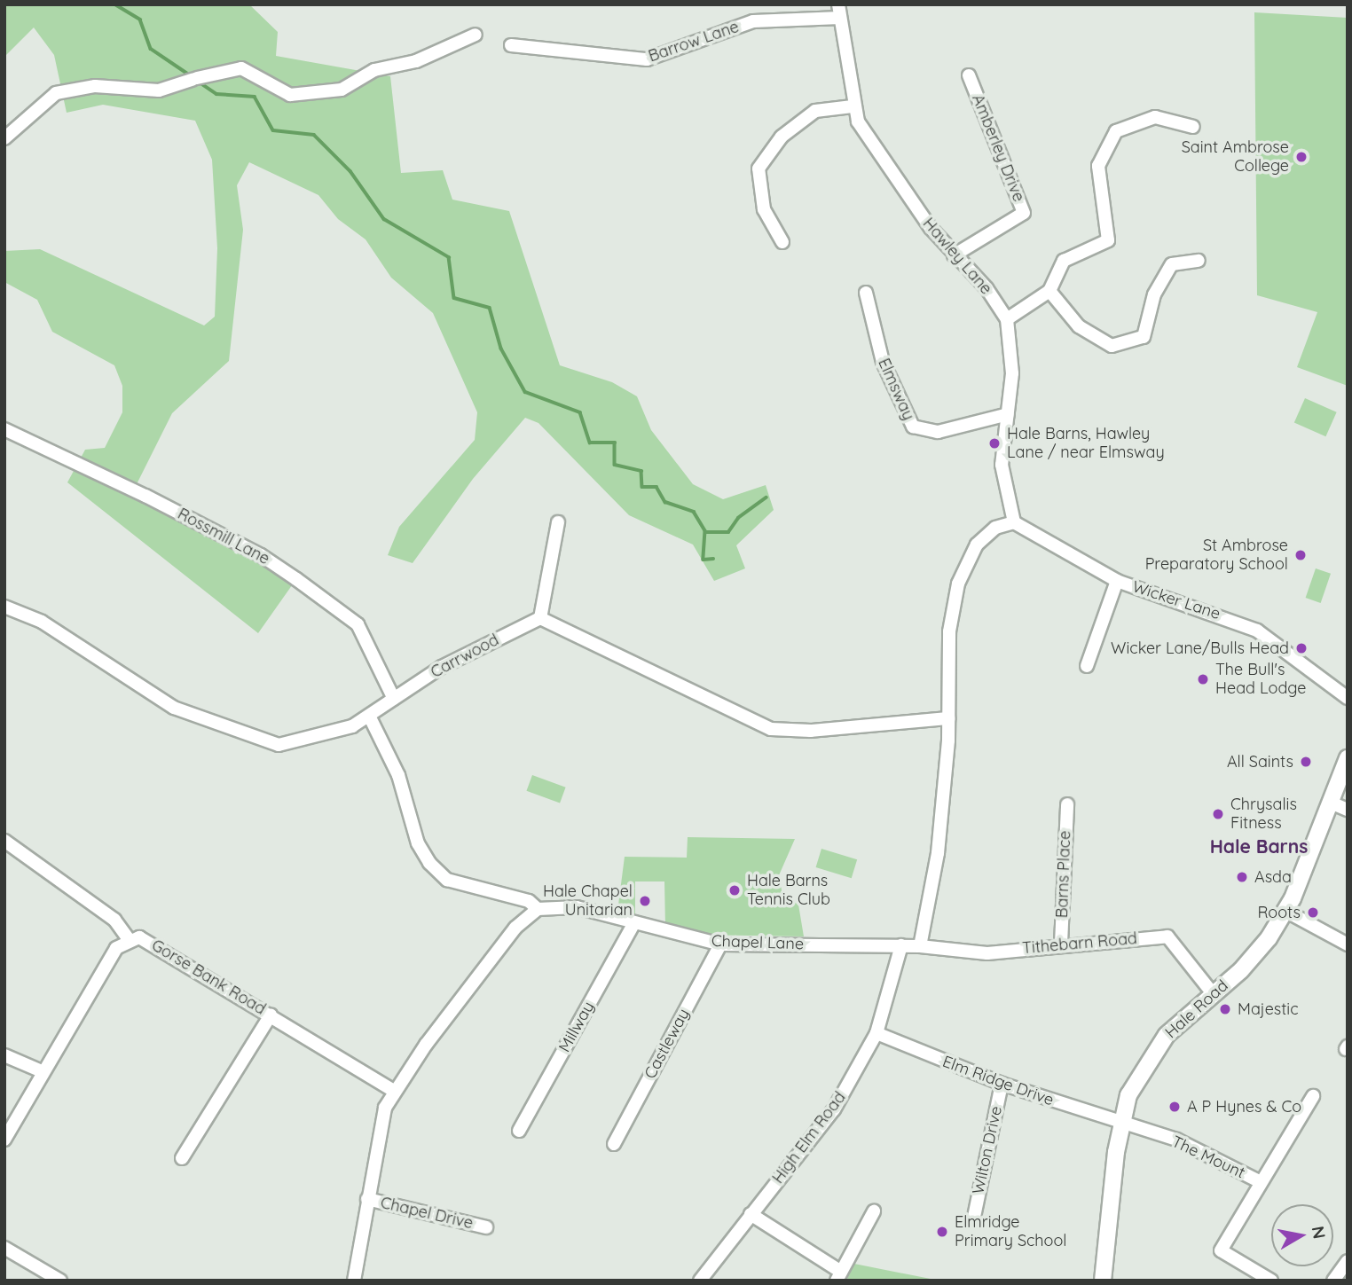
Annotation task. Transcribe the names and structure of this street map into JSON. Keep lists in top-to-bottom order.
{
  "streets": {
    "main road": ["Hale Road"],
    "street": [
      "Barrow Lane",
      "Amberley Drive",
      "Hawley Lane",
      "Elmsway",
      "Rossmill Lane",
      "Wicker Lane",
      "Carrwood",
      "Barns Place",
      "Chapel Lane",
      "Tithebarn Road",
      "Gorse Bank Road",
      "Millway",
      "Castleway",
      "Elm Ridge Drive",
      "High Elm Road",
      "Wilton Drive",
      "The Mount",
      "Chapel Drive"
    ]
  },
  "crossings": [
    ["Barrow Lane", "Hawley Lane"],
    ["Amberley Drive", "Hawley Lane"],
    ["Hawley Lane", "Elmsway"],
    ["Hawley Lane", "Wicker Lane"],
    ["Rossmill Lane", "Carrwood"],
    ["Barns Place", "Tithebarn Road"],
    ["Chapel Lane", "Tithebarn Road"],
    ["Chapel Lane", "Millway"],
    ["Chapel Lane", "Castleway"],
    ["Chapel Lane", "High Elm Road"],
    ["Tithebarn Road", "Hale Road"],
    ["Hale Road", "Elm Ridge Drive"],
    ["Hale Road", "The Mount"],
    ["Elm Ridge Drive", "High Elm Road"],
    ["Elm Ridge Drive", "Wilton Drive"],
    ["Elm Ridge Drive", "The Mount"]
  ],
  "districts": ["Hale Barns"],
  "places": [
    "Saint Ambrose College",
    "Hale Barns, Hawley Lane / near Elmsway",
    "St Ambrose Preparatory School",
    "Wicker Lane/Bulls Head",
    "The Bull's Head Lodge",
    "All Saints",
    "Chrysalis Fitness",
    "Asda",
    "Hale Barns Tennis Club",
    "Hale Chapel Unitarian",
    "Roots",
    "Majestic",
    "A P Hynes & Co",
    "Elmridge Primary School"
  ],
  "north": "right"
}
